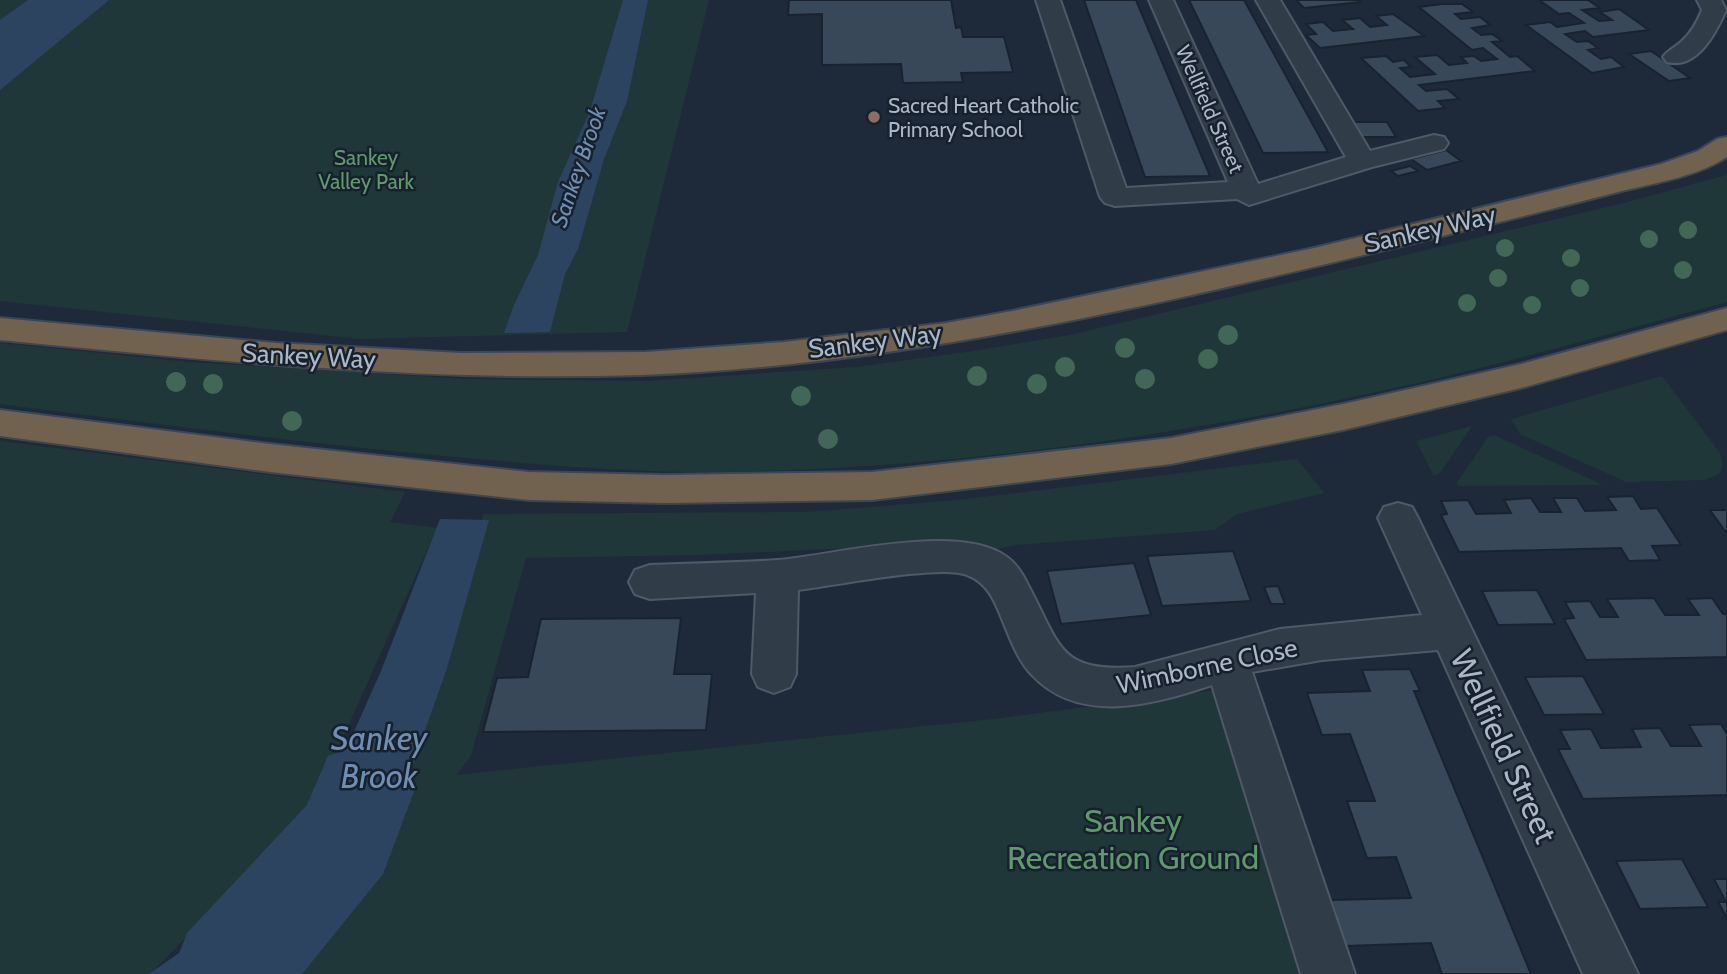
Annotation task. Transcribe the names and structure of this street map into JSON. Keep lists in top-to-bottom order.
{
  "streets": {
    "highway": ["Sankey Way"],
    "street": ["Wellfield Street", "Wimborne Close"]
  },
  "crossings": [
    ["Wellfield Street", "Wimborne Close"]
  ],
  "water": ["Sankey Brook"],
  "parks": ["Sankey Valley Park", "Sankey Recreation Ground"],
  "places": ["Sacred Heart Catholic Primary School"]
}
